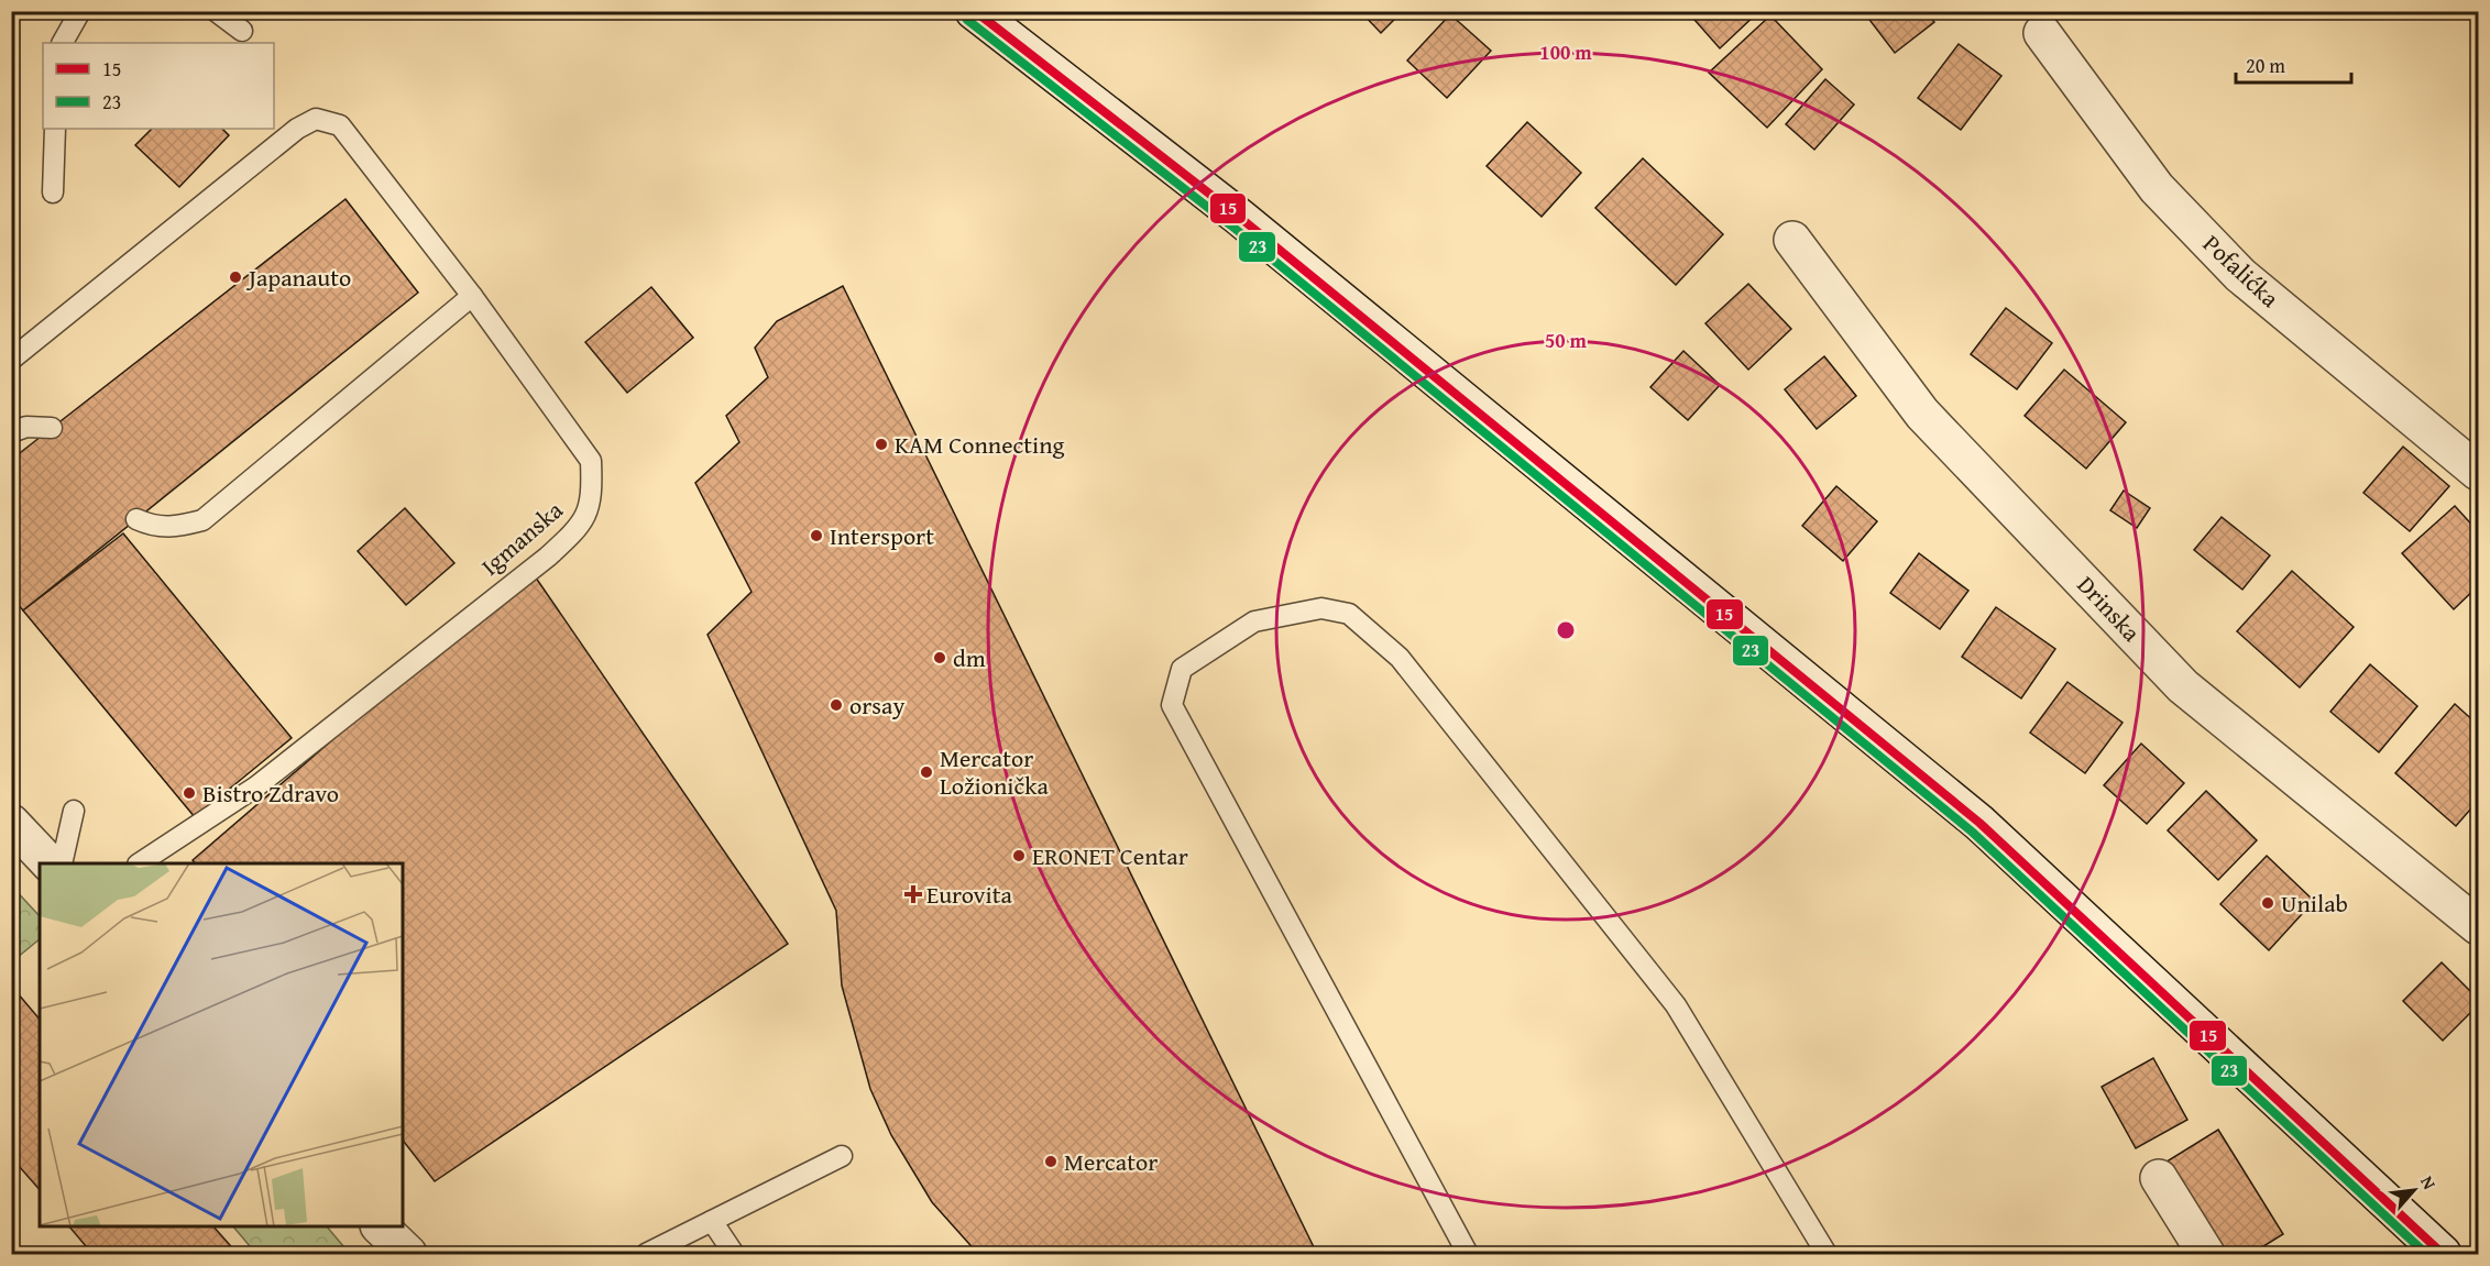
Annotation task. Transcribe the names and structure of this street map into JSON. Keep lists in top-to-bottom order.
{
  "streets": {
    "main road": ["Pofalićka", "Drinska"],
    "lane": ["Igmanska"]
  },
  "places": {
    "other": [
      "Japanauto",
      "KAM Connecting",
      "Intersport",
      "dm",
      "orsay",
      "Mercator Ložionička",
      "Bistro Zdravo",
      "ERONET Centar",
      "Unilab",
      "Mercator"
    ],
    "health": ["Eurovita"]
  },
  "lines": ["transit line 15", "transit line 23"],
  "legend": ["15", "23"],
  "scale_bar": "20 m",
  "north": "top right",
  "rings": ["100 m", "50 m"]
}
